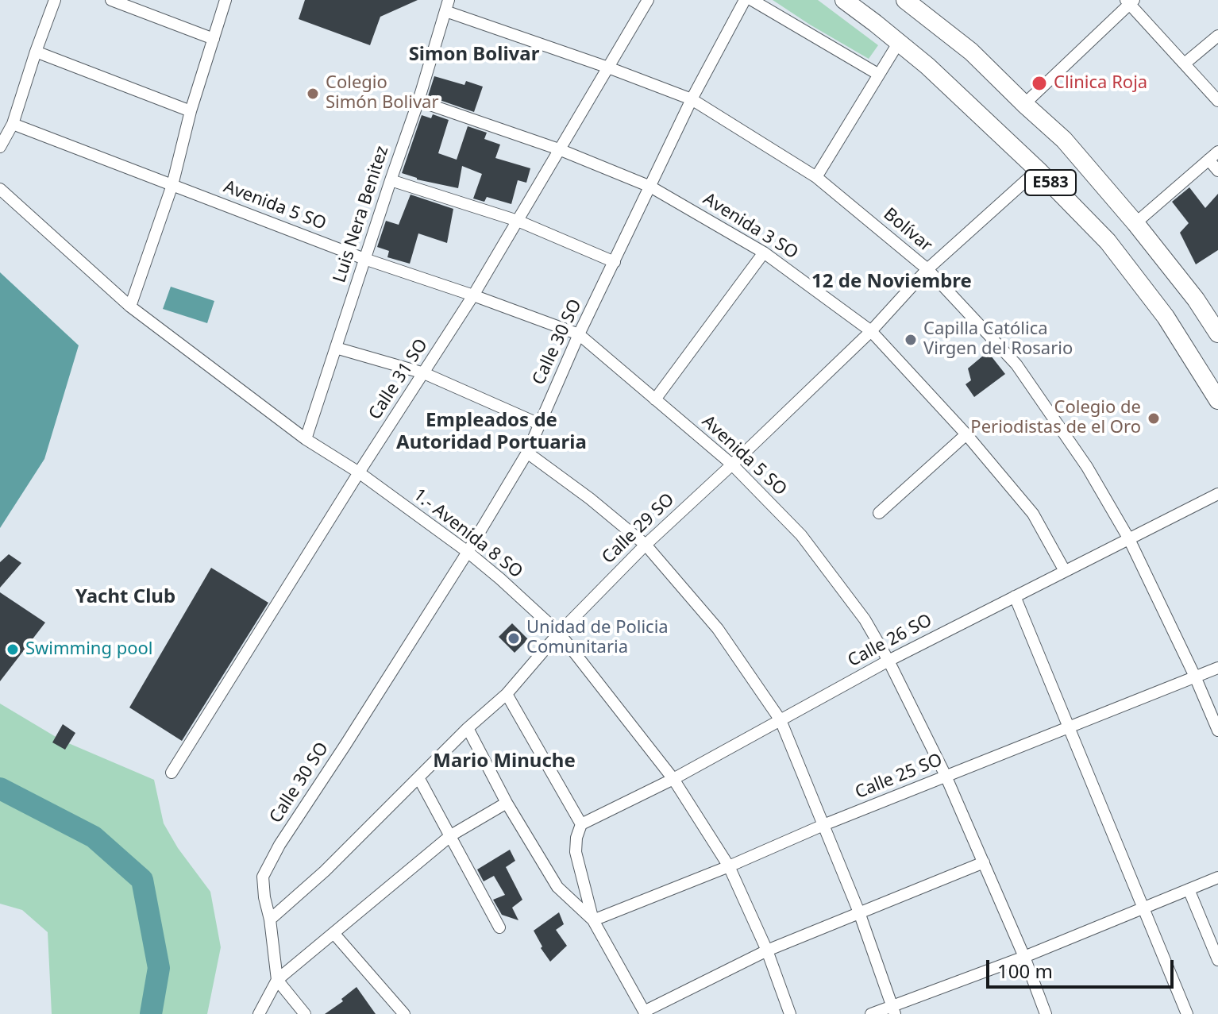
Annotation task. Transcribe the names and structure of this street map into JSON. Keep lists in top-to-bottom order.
{
  "streets": {
    "main road": ["E583"],
    "street": [
      "Avenida 5 SO",
      "Luis Nera Benitez",
      "Avenida 3 SO",
      "Bolívar",
      "Calle 30 SO",
      "Calle 31 SO",
      "Calle 29 SO",
      "1.- Avenida 8 SO",
      "Calle 26 SO",
      "Calle 25 SO"
    ]
  },
  "crossings": [
    ["E583", "Calle 29 SO"],
    ["Avenida 5 SO", "Luis Nera Benitez"],
    ["Avenida 5 SO", "Calle 30 SO"],
    ["Avenida 5 SO", "Calle 31 SO"],
    ["Avenida 5 SO", "Calle 29 SO"],
    ["Avenida 5 SO", "Calle 26 SO"],
    ["Avenida 5 SO", "Calle 25 SO"],
    ["Luis Nera Benitez", "Avenida 3 SO"],
    ["Luis Nera Benitez", "Bolívar"],
    ["Luis Nera Benitez", "1.- Avenida 8 SO"],
    ["Avenida 3 SO", "Calle 30 SO"],
    ["Avenida 3 SO", "Calle 31 SO"],
    ["Avenida 3 SO", "Calle 29 SO"],
    ["Avenida 3 SO", "Calle 26 SO"],
    ["Bolívar", "Calle 30 SO"],
    ["Bolívar", "Calle 31 SO"],
    ["Bolívar", "Calle 29 SO"],
    ["Bolívar", "Calle 26 SO"],
    ["Bolívar", "Calle 25 SO"],
    ["Calle 30 SO", "Calle 29 SO"],
    ["Calle 30 SO", "1.- Avenida 8 SO"],
    ["Calle 31 SO", "1.- Avenida 8 SO"],
    ["Calle 29 SO", "1.- Avenida 8 SO"],
    ["1.- Avenida 8 SO", "Calle 26 SO"],
    ["1.- Avenida 8 SO", "Calle 25 SO"]
  ],
  "districts": [
    "Simon Bolivar",
    "12 de Noviembre",
    "Empleados de Autoridad Portuaria",
    "Yacht Club",
    "Mario Minuche"
  ],
  "places": [
    "Clinica Roja",
    "Colegio Simón Bolivar",
    "Capilla Católica Virgen del Rosario",
    "Colegio de Periodistas de el Oro",
    "Unidad de Policia Comunitaria",
    "Swimming pool"
  ],
  "scale_bar": "100 m"
}
